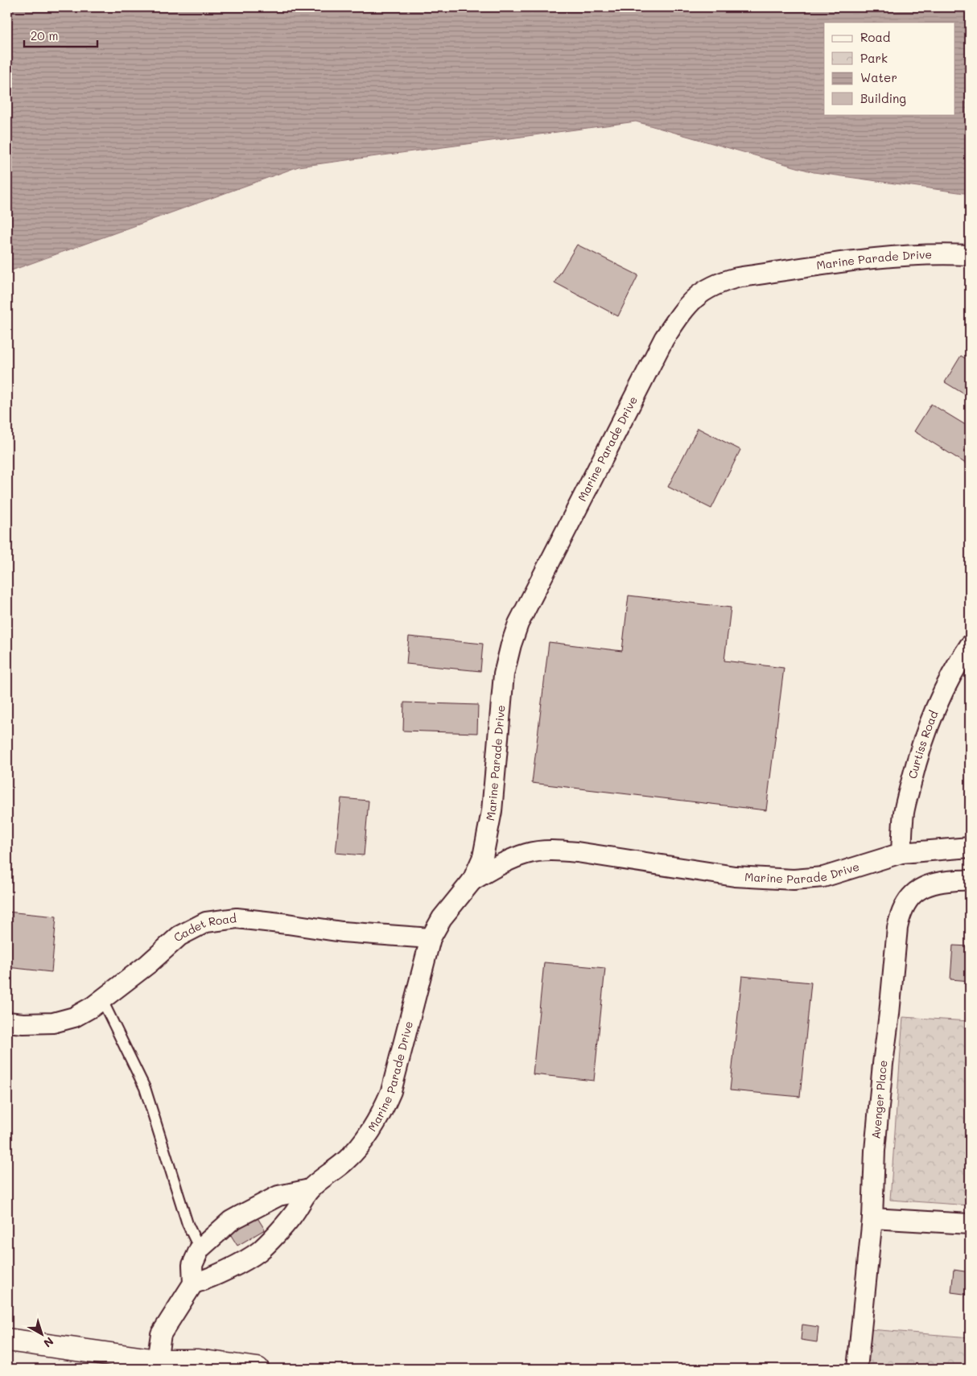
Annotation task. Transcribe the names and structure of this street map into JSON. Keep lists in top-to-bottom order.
{
  "streets": {
    "street": [
      "Marine Parade Drive",
      "Curtiss Road",
      "Cadet Road",
      "Avenger Place"
    ]
  },
  "crossings": [
    ["Marine Parade Drive", "Curtiss Road"],
    ["Marine Parade Drive", "Cadet Road"]
  ],
  "legend": [
    "Road",
    "Park",
    "Water",
    "Building"
  ],
  "scale_bar": "20 m",
  "north": "bottom right"
}
